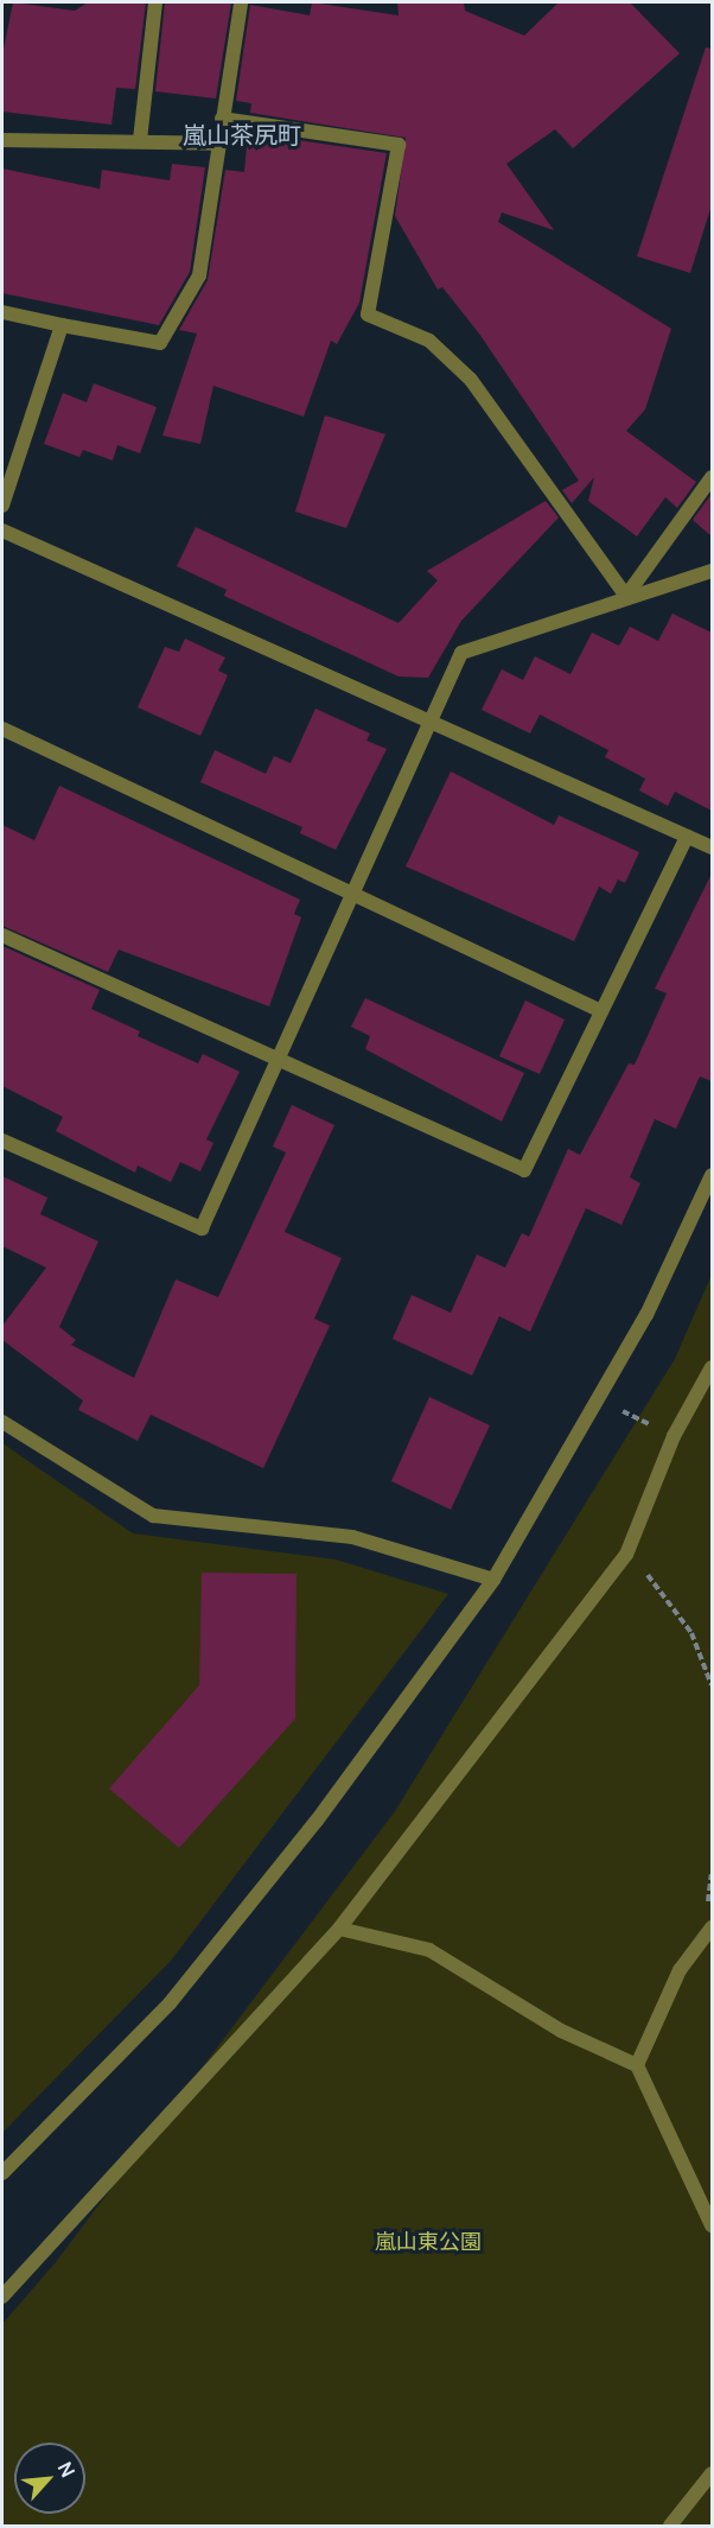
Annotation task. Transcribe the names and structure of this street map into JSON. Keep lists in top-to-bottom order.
{
  "districts": ["嵐山茶尻町"],
  "parks": ["嵐山東公園"],
  "north": "top right"
}
